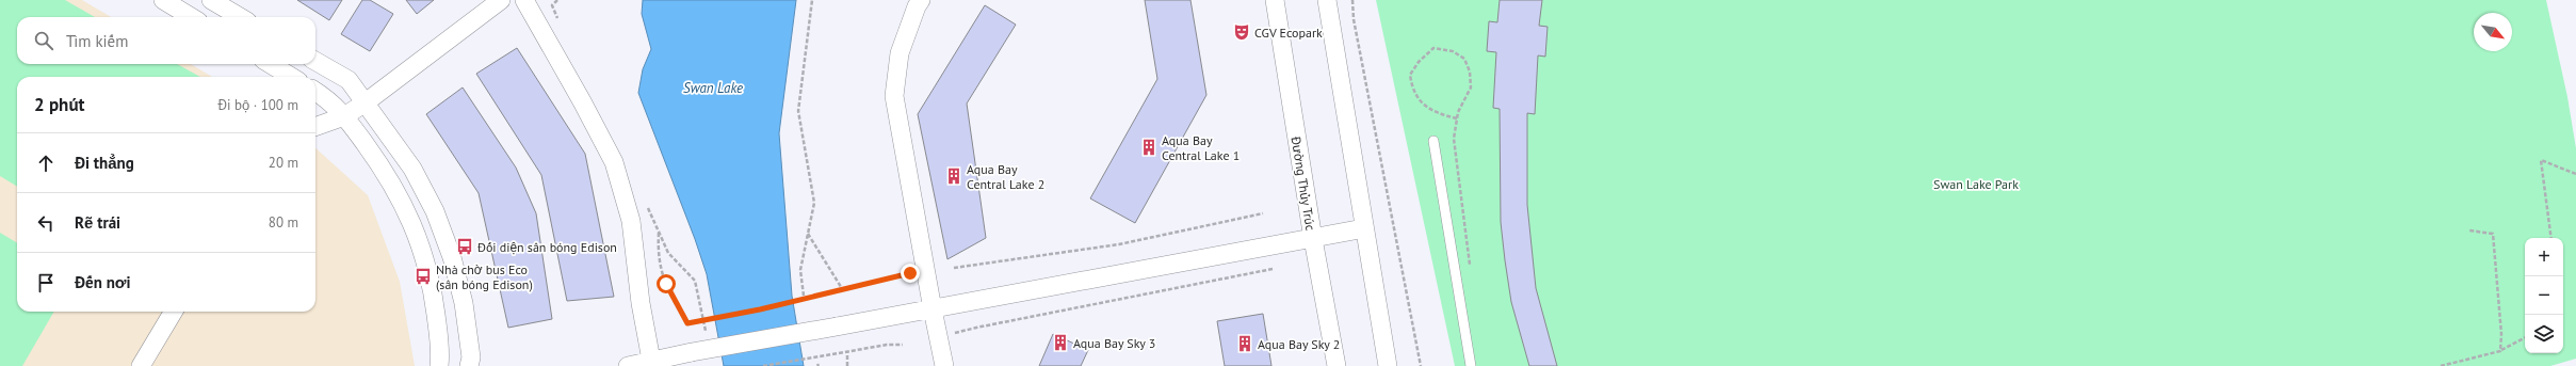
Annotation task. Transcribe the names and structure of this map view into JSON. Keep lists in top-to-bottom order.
{
  "streets": {
    "street": ["Đường Thủy Trúc"]
  },
  "water": ["Swan Lake"],
  "parks": ["Swan Lake Park"],
  "places": {
    "theatre": ["CGV Ecopark"],
    "building": [
      "Aqua Bay Central Lake 1",
      "Aqua Bay Central Lake 2",
      "Aqua Bay Sky 3",
      "Aqua Bay Sky 2"
    ],
    "bus stop": ["Đối diện sân bóng Edison", "Nhà chờ bus Eco (sân bóng Edison)"]
  },
  "north": "bottom right",
  "page": {
    "search": "Tìm kiếm",
    "heading": ["2 phút", "Đi bộ · 100 m"],
    "list": [
      ["Đi thẳng", "20 m"],
      ["Rẽ trái", "80 m"],
      "Đến nơi"
    ],
    "map_buttons": ["+", "−"]
  }
}
